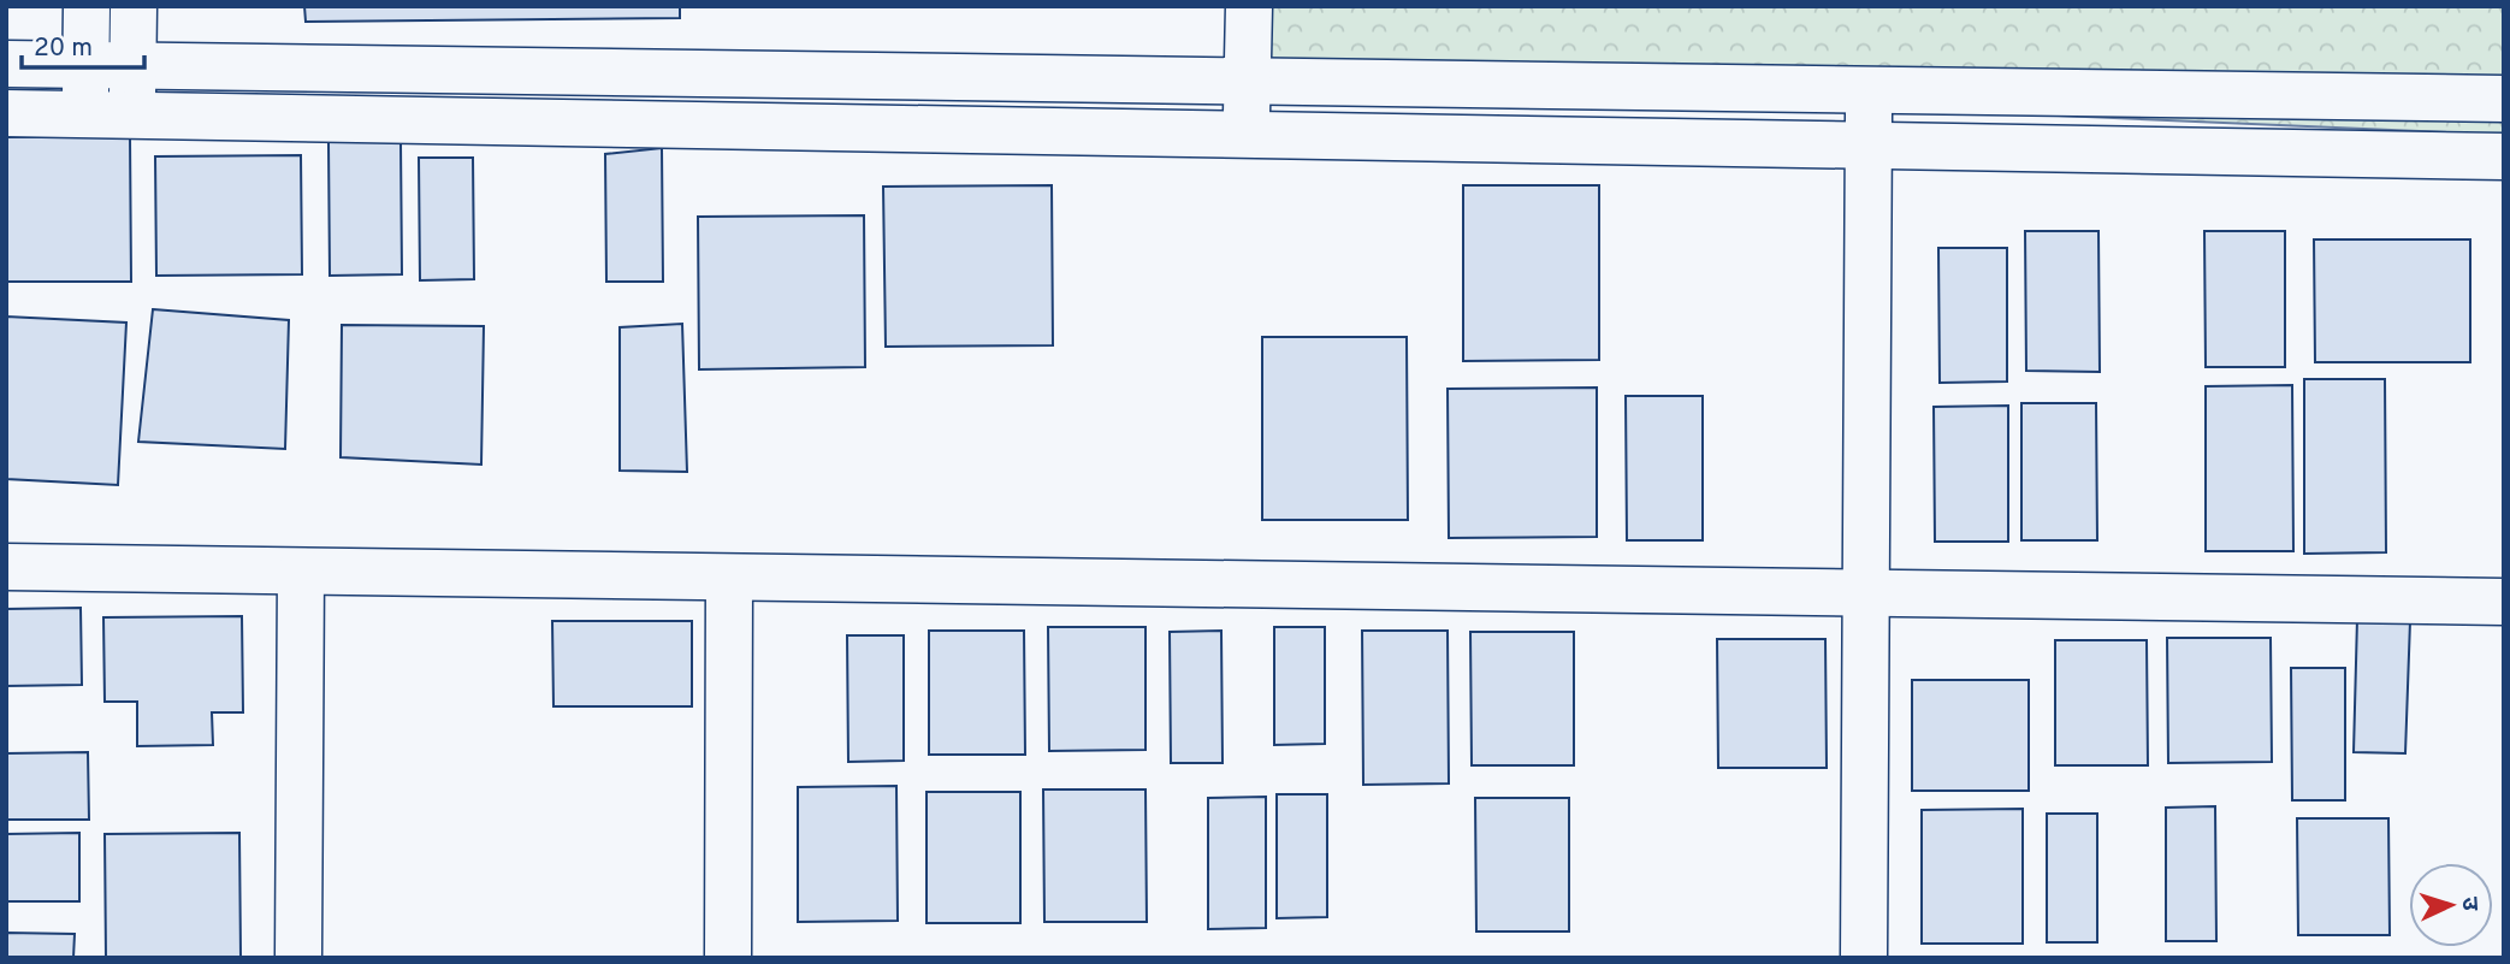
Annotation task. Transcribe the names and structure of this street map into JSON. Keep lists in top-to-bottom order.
{
  "scale_bar": "20 m",
  "north": "right"
}
